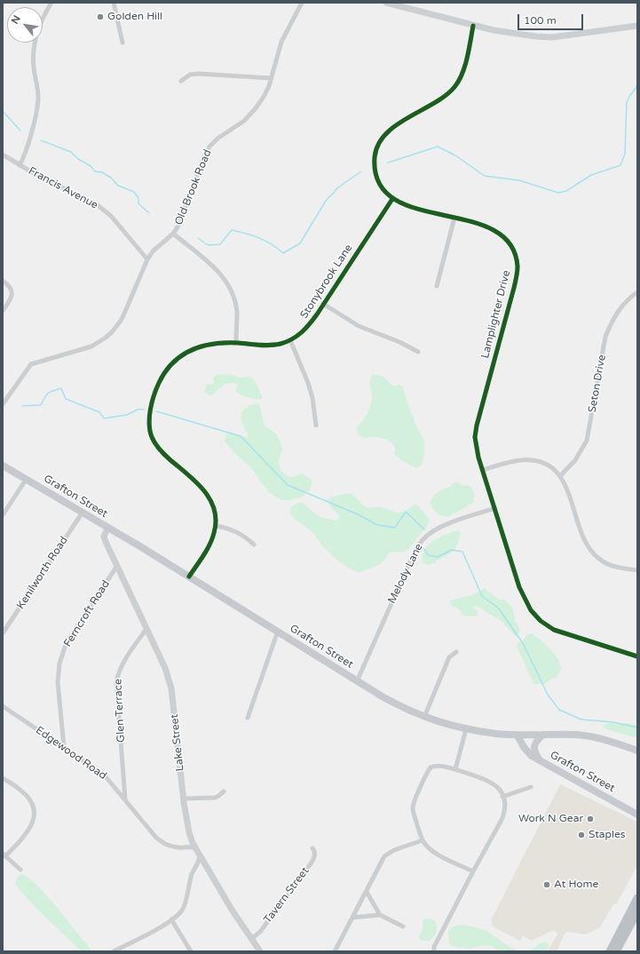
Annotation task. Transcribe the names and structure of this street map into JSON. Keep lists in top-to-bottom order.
{
  "streets": {
    "main road": ["Grafton Street"],
    "street": [
      "Old Brook Road",
      "Francis Avenue",
      "Stonybrook Lane",
      "Lamplighter Drive",
      "Seton Drive",
      "Kenilworth Road",
      "Melody Lane",
      "Ferncroft Road",
      "Glen Terrace",
      "Lake Street",
      "Edgewood Road",
      "Tavern Street"
    ]
  },
  "crossings": [
    ["Old Brook Road", "Francis Avenue"],
    ["Stonybrook Lane", "Lamplighter Drive"],
    ["Stonybrook Lane", "Grafton Street"],
    ["Lamplighter Drive", "Melody Lane"],
    ["Grafton Street", "Kenilworth Road"],
    ["Grafton Street", "Melody Lane"],
    ["Grafton Street", "Lake Street"],
    ["Ferncroft Road", "Lake Street"],
    ["Ferncroft Road", "Edgewood Road"],
    ["Glen Terrace", "Lake Street"],
    ["Glen Terrace", "Edgewood Road"],
    ["Lake Street", "Edgewood Road"],
    ["Lake Street", "Tavern Street"]
  ],
  "places": [
    "Golden Hill",
    "Work N Gear",
    "Staples",
    "At Home"
  ],
  "scale_bar": "100 m",
  "north": "top left"
}
